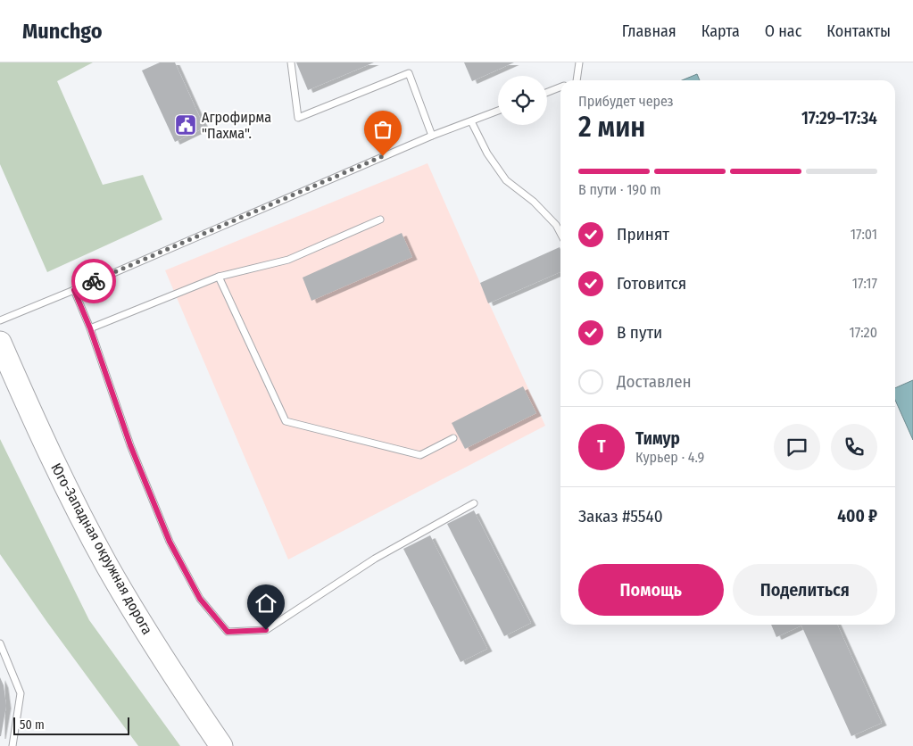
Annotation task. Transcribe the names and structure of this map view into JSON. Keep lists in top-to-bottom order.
{
  "streets": {
    "highway": ["Юго-Западная окружная дорога"]
  },
  "places": {
    "public building": ["Агрофирма \"Пахма\"."]
  },
  "scale_bar": "50 m",
  "page": {
    "header": "Munchgo",
    "nav": [
      "Главная",
      "Карта",
      "О нас",
      "Контакты"
    ],
    "heading": ["2 мин", "Прибудет через", "17:29–17:34"],
    "panel": [
      "Тимур",
      "Курьер · 4.9",
      "Заказ #5540",
      "400 ₽"
    ],
    "bar": "В пути · 190 m",
    "list": [
      ["Принят", "17:01"],
      ["Готовится", "17:17"],
      ["В пути", "17:20"],
      "Доставлен"
    ],
    "round": "Т",
    "buttons": ["Помощь", "Поделиться"],
    "scale": "50 m"
  }
}
